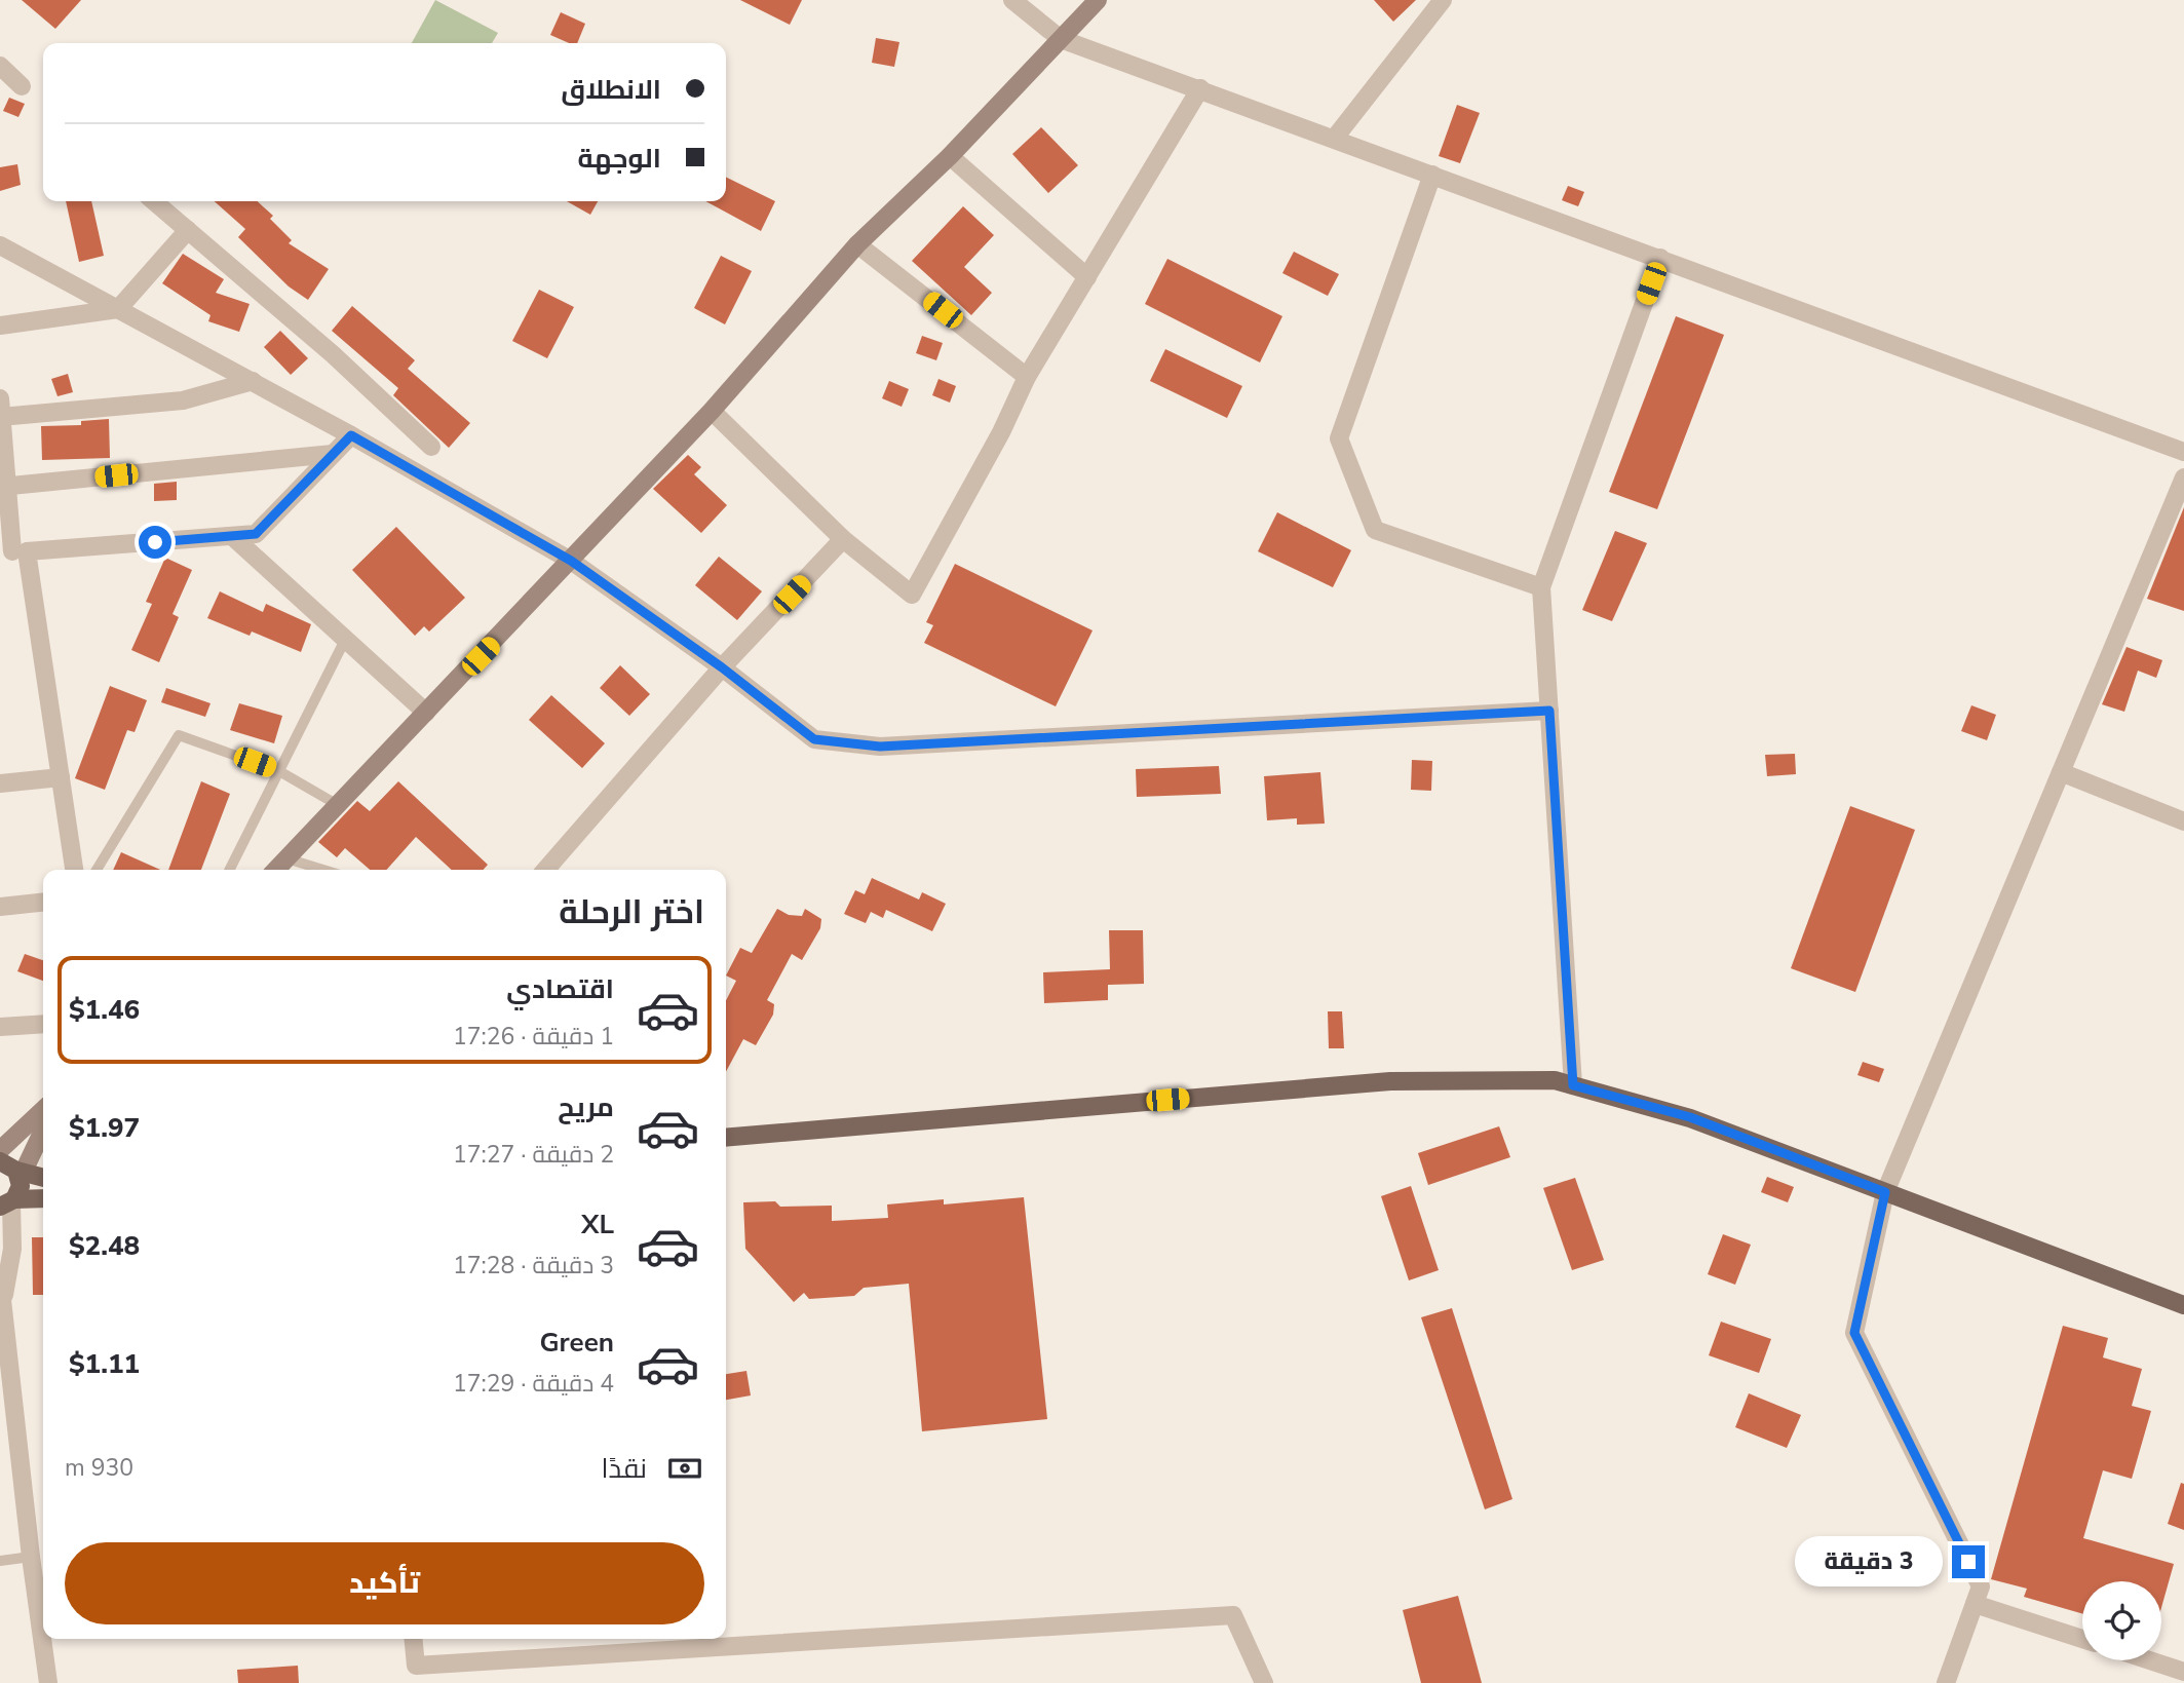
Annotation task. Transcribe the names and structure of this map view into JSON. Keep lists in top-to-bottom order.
{
  "page": {
    "banner": ["الانطلاق", "الوجهة"],
    "heading": "اختر الرحلة",
    "list": [
      {
        "name": "اقتصادي",
        "note": "1 دقيقة · 17:26",
        "value": "$1.46"
      },
      {
        "name": "مريح",
        "note": "2 دقيقة · 17:27",
        "value": "$1.97"
      },
      {
        "name": "XL",
        "note": "3 دقيقة · 17:28",
        "value": "$2.48"
      },
      {
        "name": "Green",
        "note": "4 دقيقة · 17:29",
        "value": "$1.11"
      }
    ],
    "pay": ["نقدًا", "930 m"],
    "buttons": "تأكيد",
    "bubble": "3 دقيقة"
  }
}
